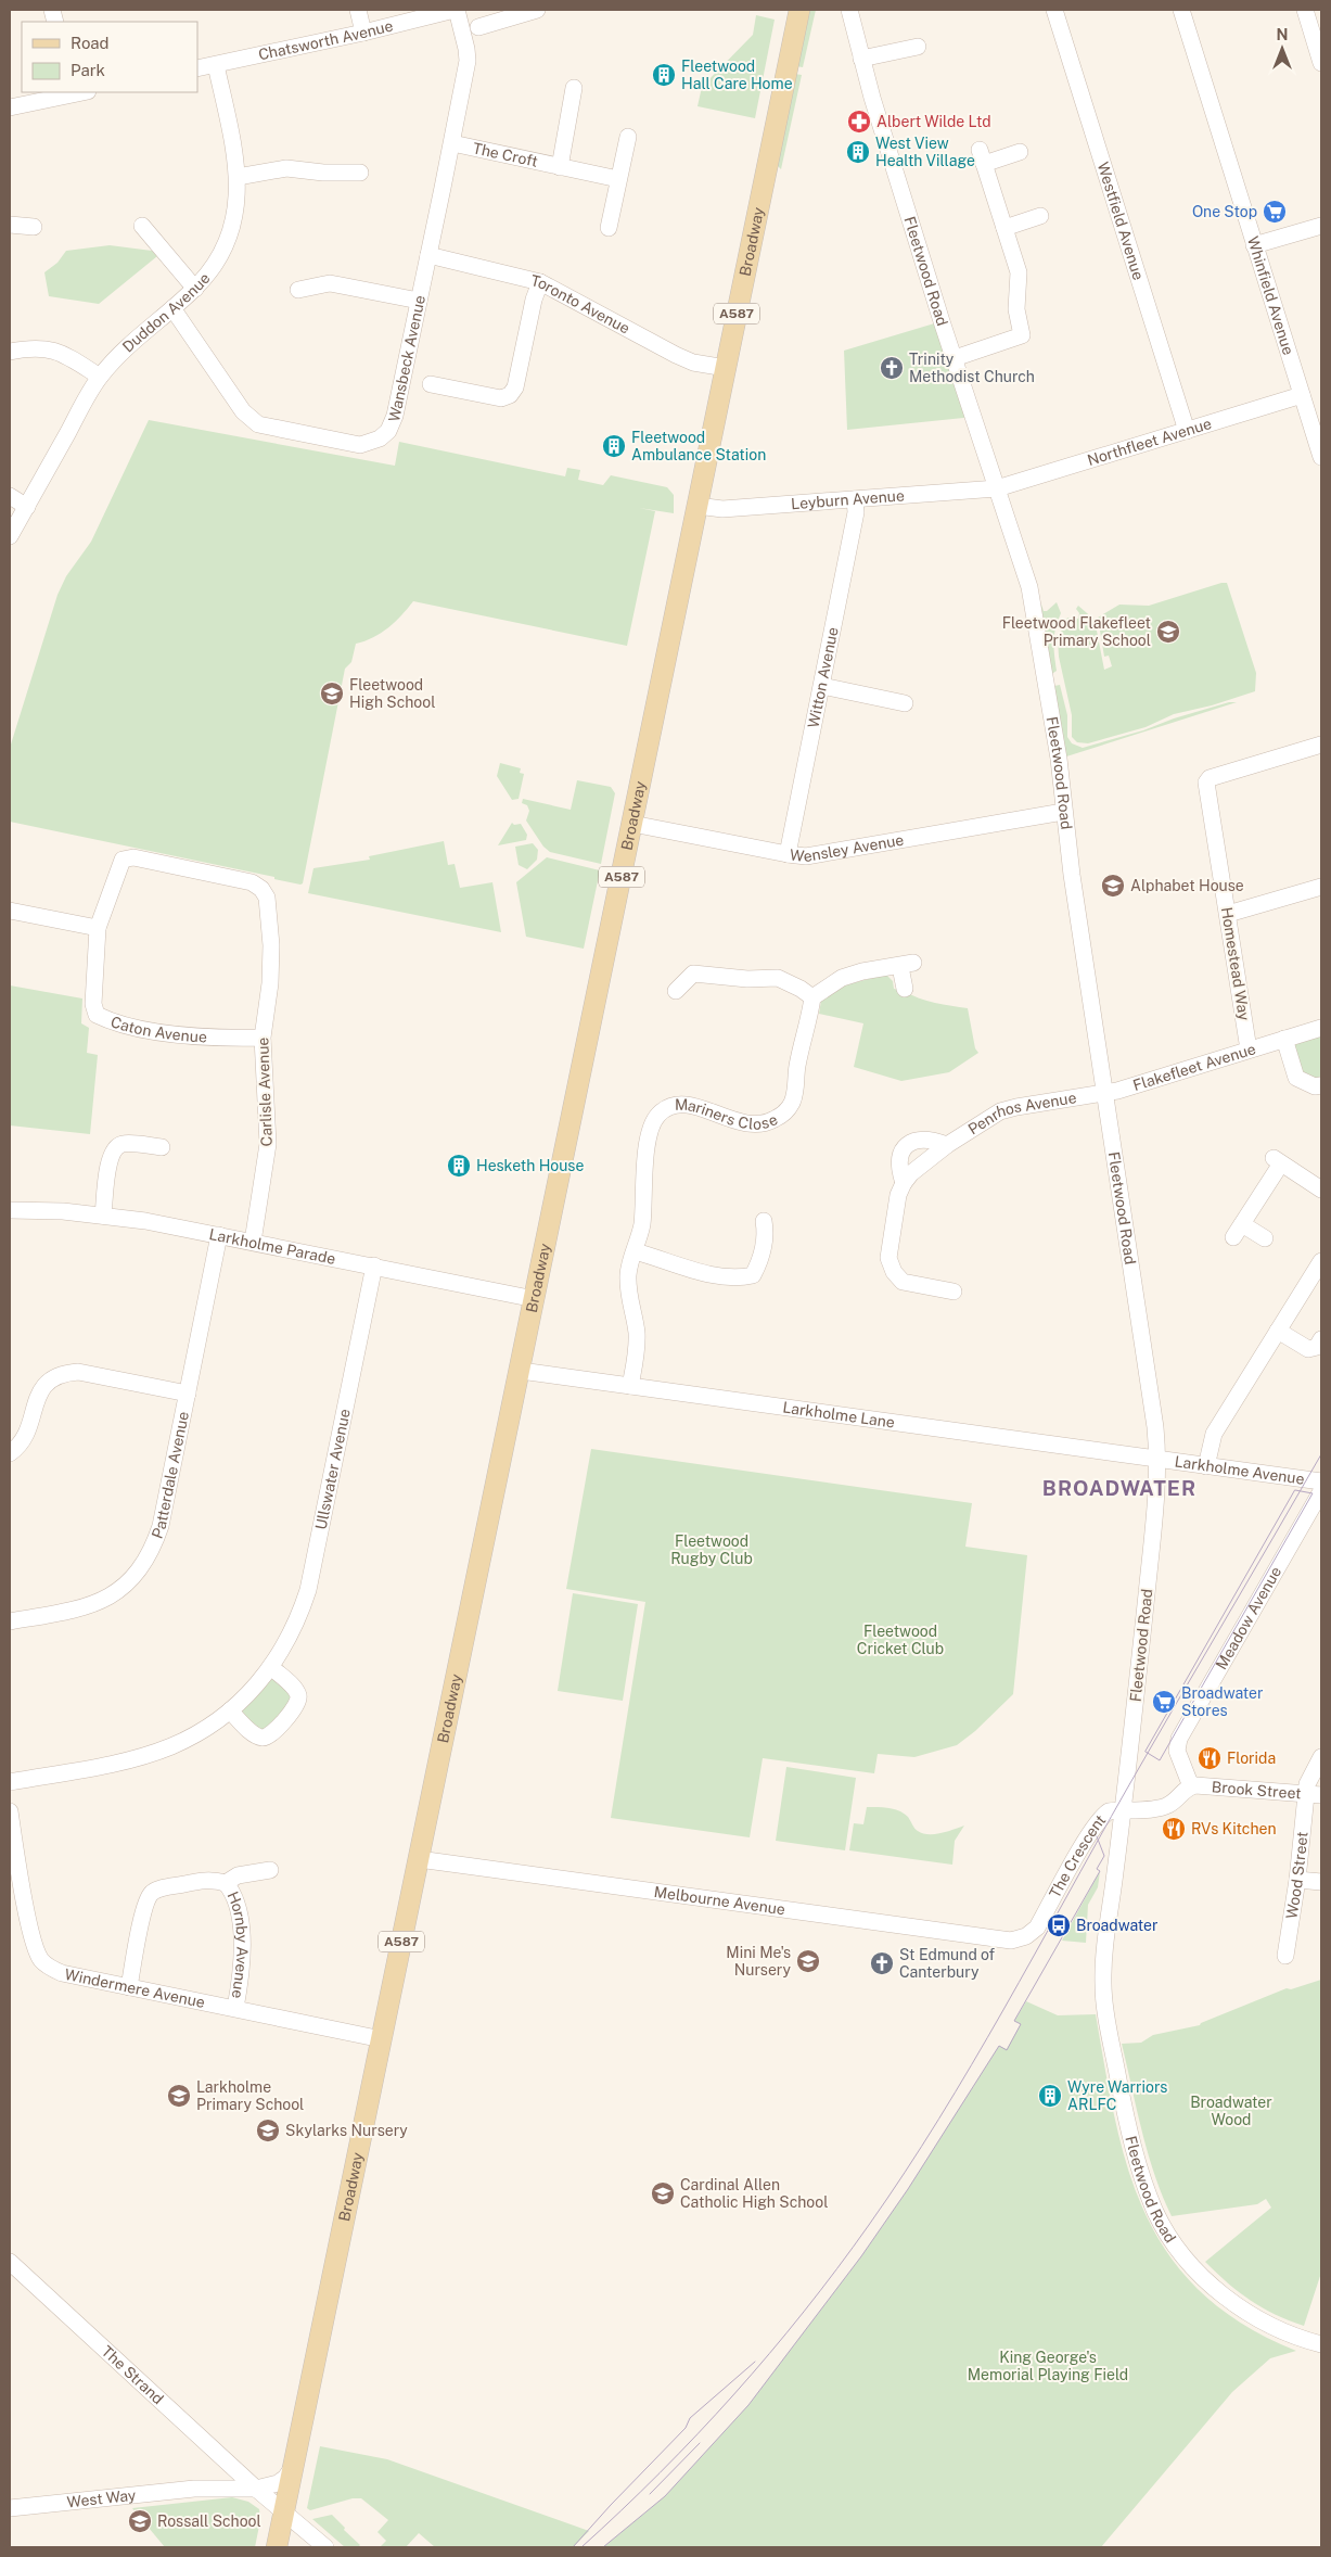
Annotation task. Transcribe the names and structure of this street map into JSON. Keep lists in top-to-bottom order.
{
  "streets": {
    "main road": ["Broadway", "A587"],
    "street": [
      "Chatsworth Avenue",
      "The Croft",
      "Westfield Avenue",
      "Fleetwood Road",
      "Whinfield Avenue",
      "Toronto Avenue",
      "Duddon Avenue",
      "Wansbeck Avenue",
      "Northfleet Avenue",
      "Leyburn Avenue",
      "Witton Avenue",
      "Wensley Avenue",
      "Homestead Way",
      "Caton Avenue",
      "Flakefleet Avenue",
      "Carlisle Avenue",
      "Mariners Close",
      "Penrhos Avenue",
      "Larkholme Parade",
      "Larkholme Lane",
      "Ullswater Avenue",
      "Larkholme Avenue",
      "Patterdale Avenue",
      "Meadow Avenue",
      "Brook Street",
      "The Crescent",
      "Wood Street",
      "Melbourne Avenue",
      "Hornby Avenue",
      "Windermere Avenue",
      "The Strand",
      "West Way"
    ]
  },
  "crossings": [
    ["Chatsworth Avenue", "Duddon Avenue"],
    ["Chatsworth Avenue", "Wansbeck Avenue"],
    ["The Croft", "Wansbeck Avenue"],
    ["Westfield Avenue", "Northfleet Avenue"],
    ["Broadway", "Toronto Avenue"],
    ["Broadway", "Leyburn Avenue"],
    ["Broadway", "Wensley Avenue"],
    ["Broadway", "Larkholme Parade"],
    ["Broadway", "Larkholme Lane"],
    ["Broadway", "Melbourne Avenue"],
    ["Broadway", "Windermere Avenue"],
    ["Broadway", "The Strand"],
    ["Fleetwood Road", "Northfleet Avenue"],
    ["Fleetwood Road", "Leyburn Avenue"],
    ["Fleetwood Road", "Wensley Avenue"],
    ["Fleetwood Road", "Flakefleet Avenue"],
    ["Fleetwood Road", "Penrhos Avenue"],
    ["Fleetwood Road", "Larkholme Lane"],
    ["Fleetwood Road", "Larkholme Avenue"],
    ["Fleetwood Road", "Brook Street"],
    ["Fleetwood Road", "The Crescent"],
    ["Whinfield Avenue", "Northfleet Avenue"],
    ["Toronto Avenue", "Wansbeck Avenue"],
    ["Duddon Avenue", "Wansbeck Avenue"],
    ["Northfleet Avenue", "Leyburn Avenue"],
    ["Leyburn Avenue", "Witton Avenue"],
    ["Witton Avenue", "Wensley Avenue"],
    ["Homestead Way", "Flakefleet Avenue"],
    ["Caton Avenue", "Carlisle Avenue"],
    ["Flakefleet Avenue", "Penrhos Avenue"],
    ["Carlisle Avenue", "Larkholme Parade"],
    ["Mariners Close", "Larkholme Lane"],
    ["Larkholme Parade", "Ullswater Avenue"],
    ["Larkholme Parade", "Patterdale Avenue"],
    ["Larkholme Lane", "Larkholme Avenue"],
    ["Meadow Avenue", "Brook Street"],
    ["Brook Street", "The Crescent"],
    ["Brook Street", "Wood Street"],
    ["The Crescent", "Melbourne Avenue"],
    ["Hornby Avenue", "Windermere Avenue"],
    ["The Strand", "West Way"]
  ],
  "districts": ["BROADWATER"],
  "parks": [
    "Fleetwood Rugby Club",
    "Fleetwood Cricket Club",
    "Broadwater Wood",
    "King George's Memorial Playing Field"
  ],
  "places": {
    "building": [
      "Fleetwood Hall Care Home",
      "West View Health Village",
      "Fleetwood Ambulance Station",
      "Hesketh House",
      "Wyre Warriors ARLFC"
    ],
    "pharmacy": ["Albert Wilde Ltd"],
    "supermarket": ["One Stop", "Broadwater Stores"],
    "church": ["Trinity Methodist Church", "St Edmund of Canterbury"],
    "school or university": [
      "Fleetwood Flakefleet Primary School",
      "Fleetwood High School",
      "Alphabet House",
      "Mini Me's Nursery",
      "Larkholme Primary School",
      "Skylarks Nursery",
      "Cardinal Allen Catholic High School",
      "Rossall School"
    ],
    "restaurant": ["Florida", "RVs Kitchen"],
    "bus stop": ["Broadwater"]
  },
  "legend": ["Road", "Park"],
  "north": "top"
}
